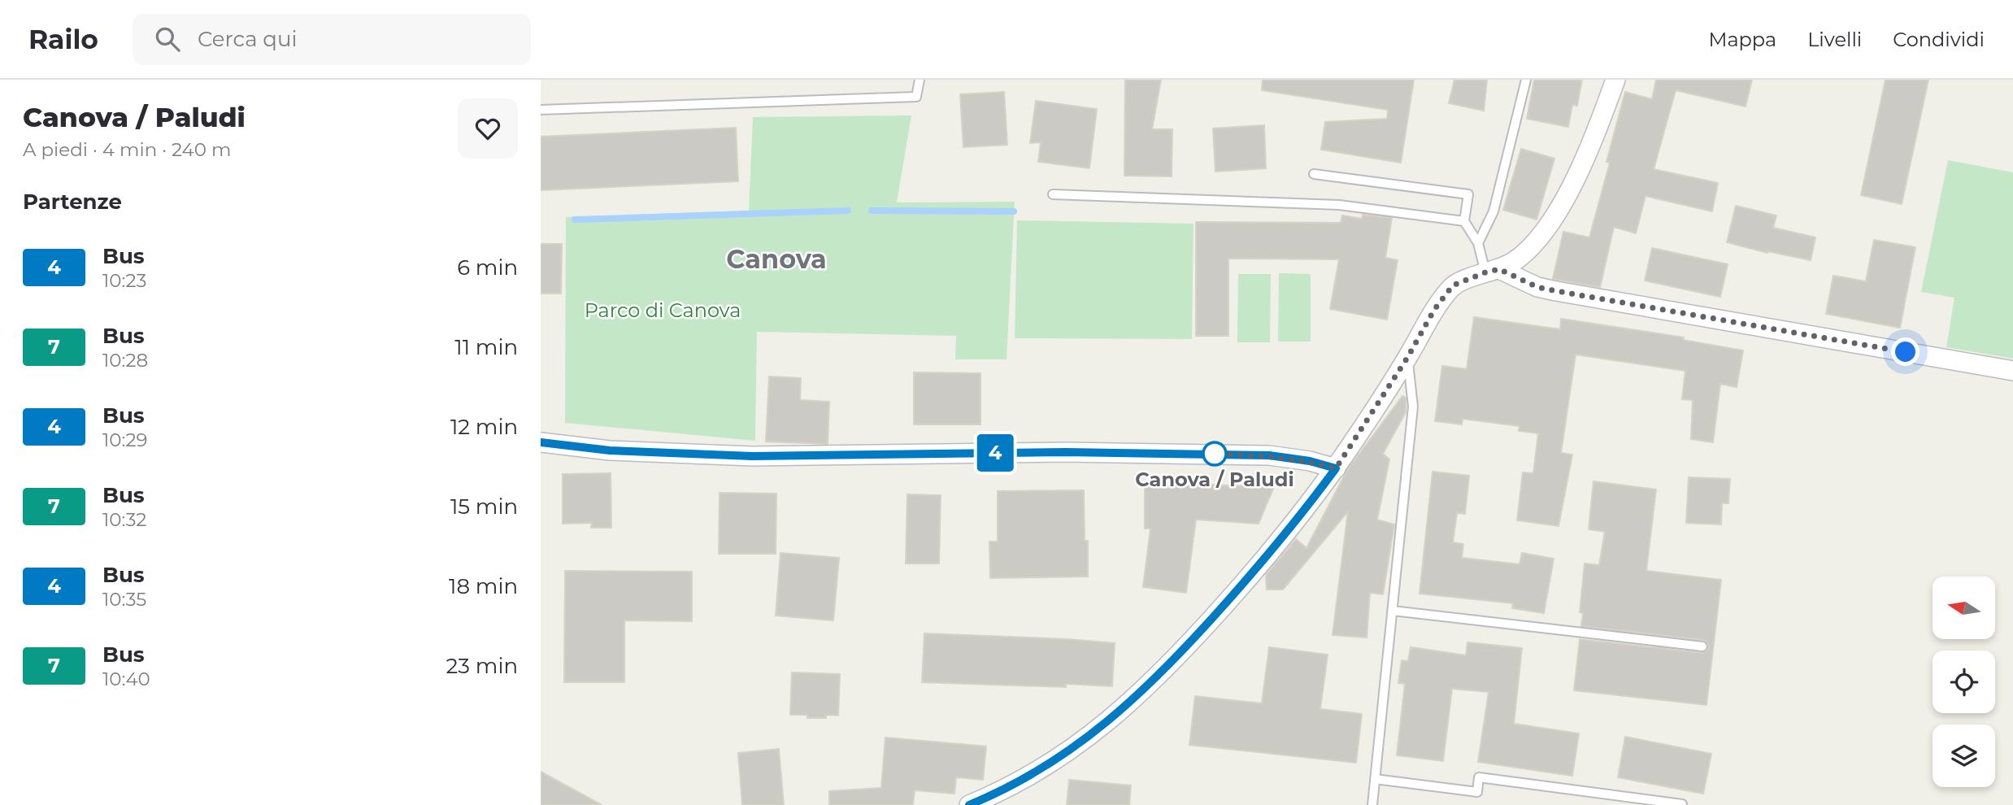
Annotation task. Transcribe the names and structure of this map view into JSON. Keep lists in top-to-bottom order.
{
  "districts": ["Canova"],
  "parks": ["Parco di Canova"],
  "places": ["Canova / Paludi"],
  "lines": ["bus line 4"],
  "north": "left",
  "page": {
    "header": "Railo",
    "search": "Cerca qui",
    "nav": ["Mappa", "Livelli", "Condividi"],
    "heading": [
      ["Canova / Paludi", "A piedi · 4 min · 240 m"],
      "Partenze"
    ],
    "on_map": "4",
    "list": [
      {
        "mark": "4",
        "name": "Bus",
        "note": "10:23",
        "value": "6 min"
      },
      {
        "mark": "7",
        "name": "Bus",
        "note": "10:28",
        "value": "11 min"
      },
      {
        "mark": "4",
        "name": "Bus",
        "note": "10:29",
        "value": "12 min"
      },
      {
        "mark": "7",
        "name": "Bus",
        "note": "10:32",
        "value": "15 min"
      },
      {
        "mark": "4",
        "name": "Bus",
        "note": "10:35",
        "value": "18 min"
      },
      {
        "mark": "7",
        "name": "Bus",
        "note": "10:40",
        "value": "23 min"
      }
    ]
  }
}
